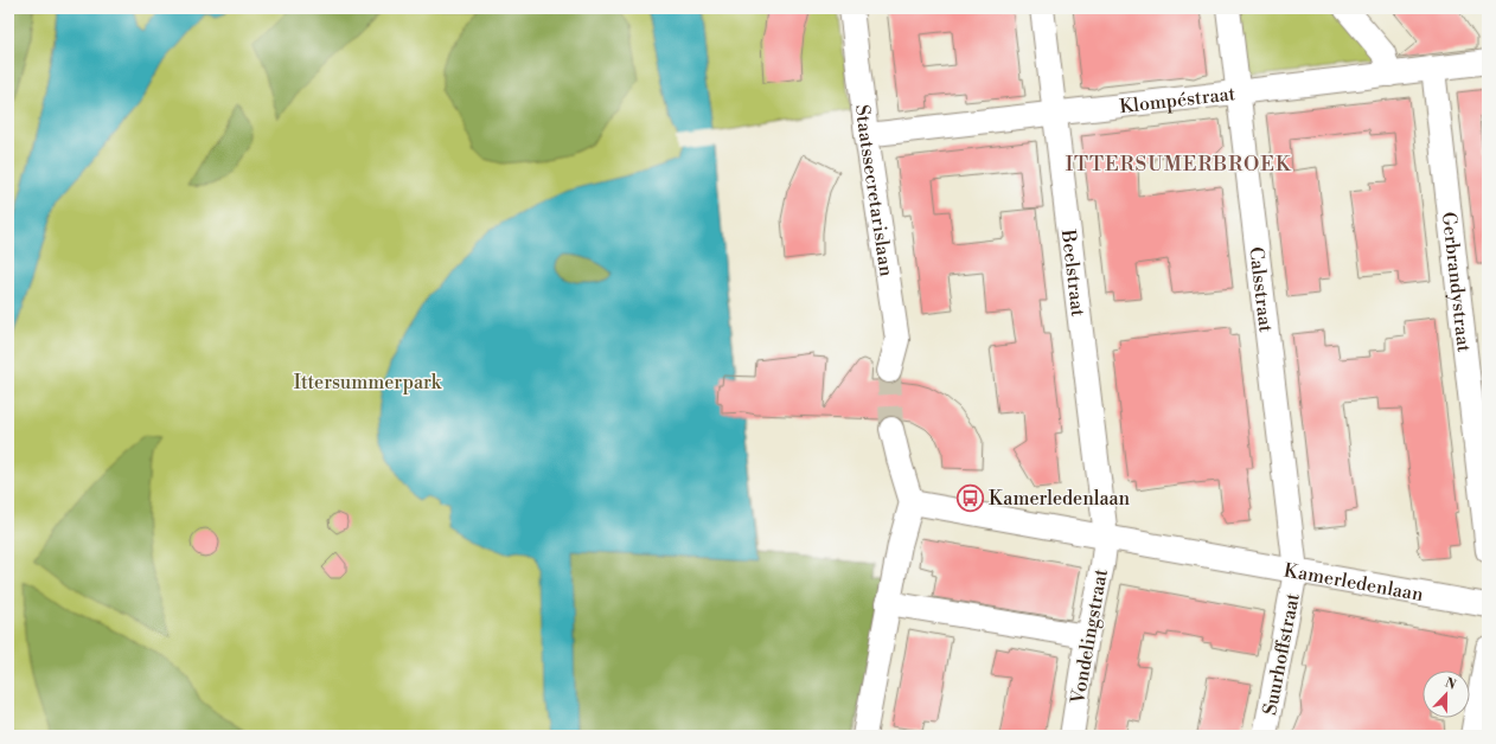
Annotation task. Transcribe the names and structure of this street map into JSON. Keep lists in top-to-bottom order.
{
  "streets": {
    "street": [
      "Klompéstraat",
      "Staatssecretarislaan",
      "Beelstraat",
      "Gerbrandystraat",
      "Calsstraat",
      "Kamerledenlaan",
      "Vondelingstraat",
      "Suurhoffstraat"
    ]
  },
  "crossings": [
    ["Klompéstraat", "Staatssecretarislaan"],
    ["Klompéstraat", "Beelstraat"],
    ["Klompéstraat", "Gerbrandystraat"],
    ["Klompéstraat", "Calsstraat"],
    ["Beelstraat", "Kamerledenlaan"],
    ["Beelstraat", "Vondelingstraat"],
    ["Calsstraat", "Kamerledenlaan"],
    ["Calsstraat", "Suurhoffstraat"],
    ["Kamerledenlaan", "Vondelingstraat"],
    ["Kamerledenlaan", "Suurhoffstraat"]
  ],
  "districts": ["ITTERSUMERBROEK"],
  "parks": ["Ittersummerpark"],
  "places": {
    "bus stop": ["Kamerledenlaan"]
  },
  "north": "top"
}
